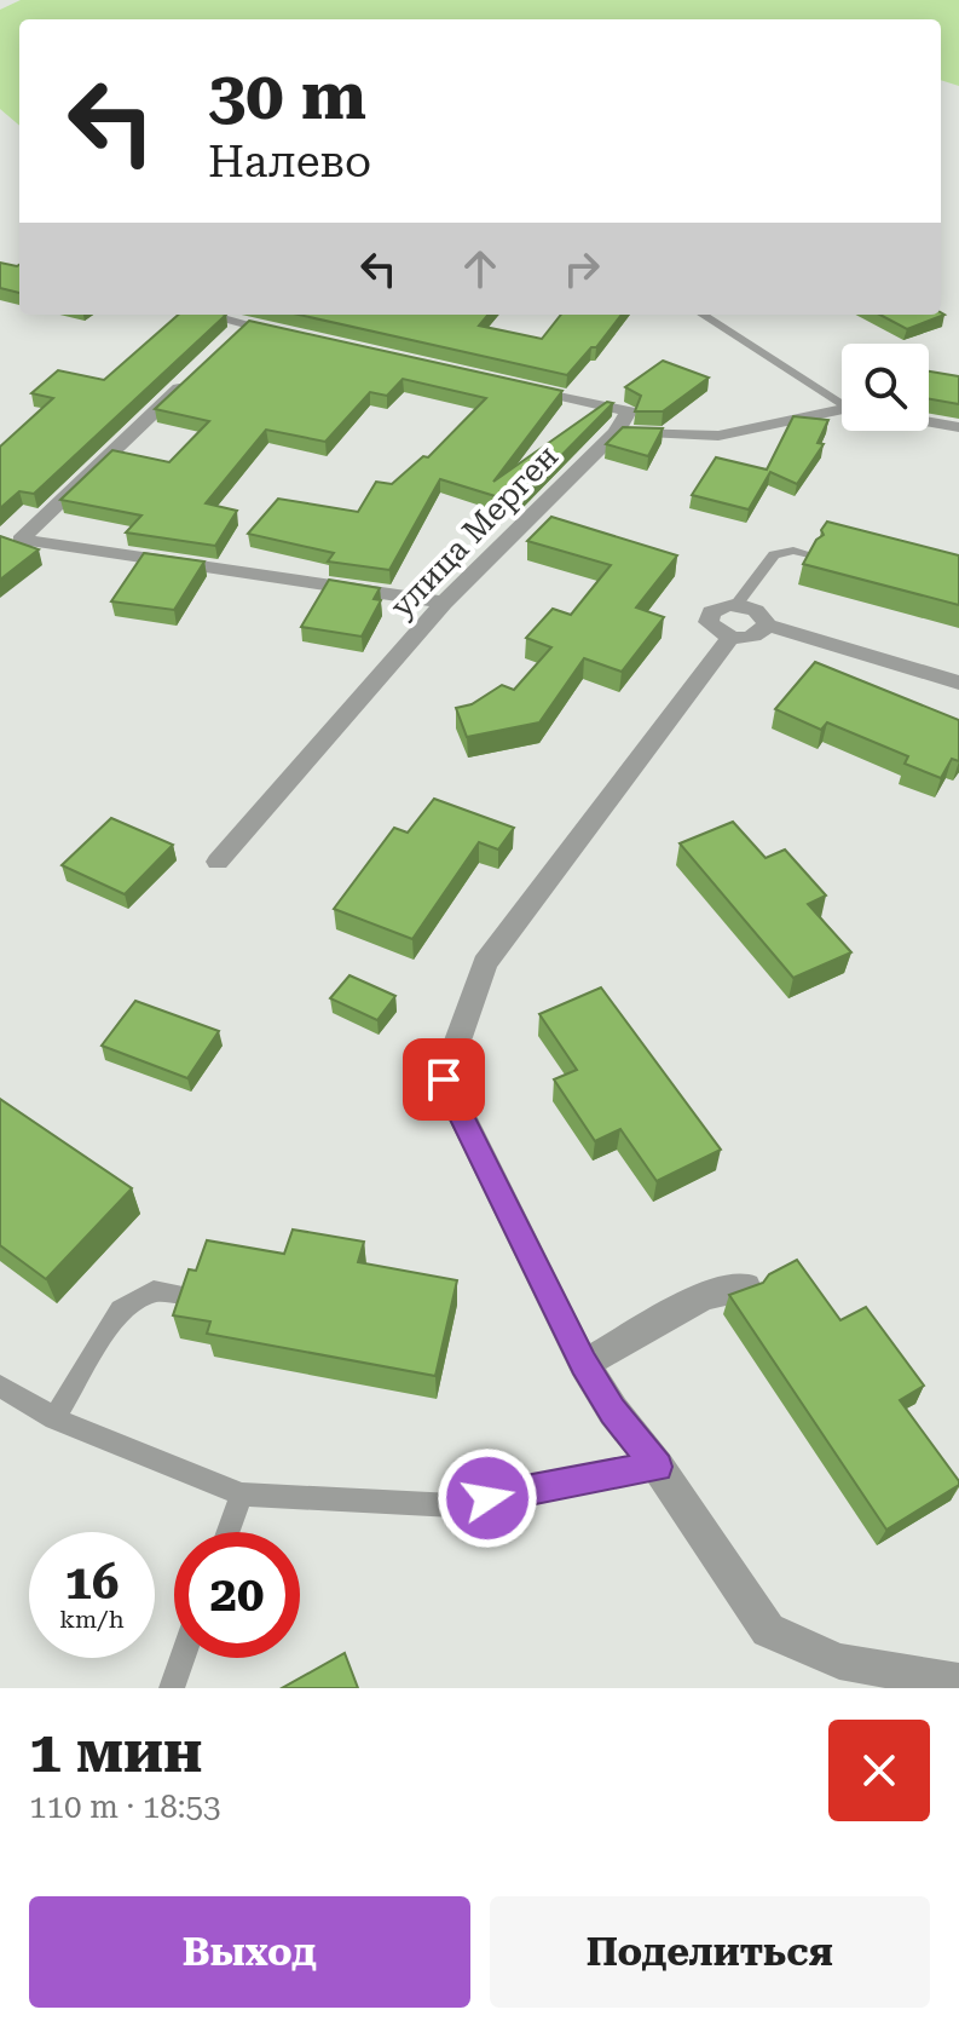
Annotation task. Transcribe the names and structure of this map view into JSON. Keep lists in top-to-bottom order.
{
  "streets": {
    "street": ["улица Мерген"]
  },
  "page": {
    "turn": ["30 m", "Налево"],
    "speed": "16 km/h",
    "limit": "20",
    "heading": ["1 мин", "110 m · 18:53"],
    "buttons": ["Выход", "Поделиться"]
  }
}
